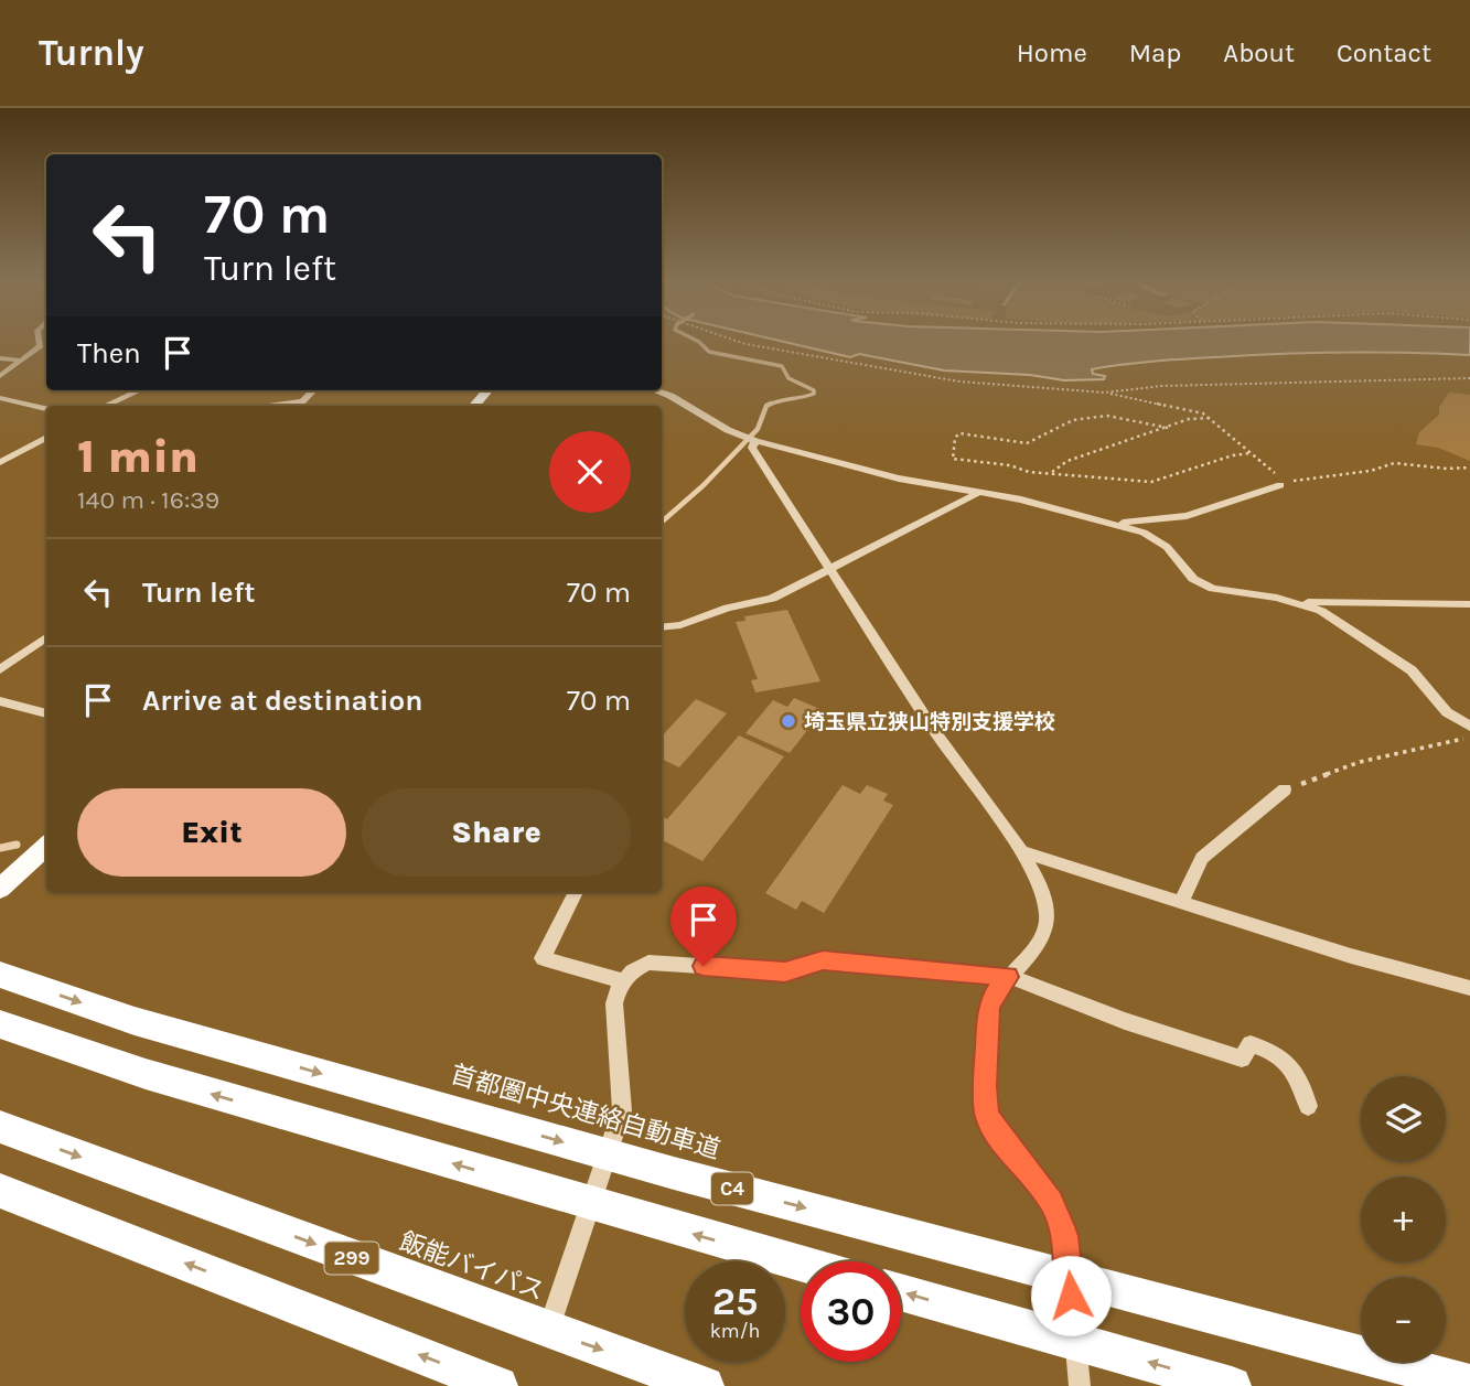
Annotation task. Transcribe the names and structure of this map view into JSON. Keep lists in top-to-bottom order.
{
  "streets": {
    "highway": [
      "首都圏中央連絡自動車道",
      "C4",
      "299",
      "飯能バイパス"
    ]
  },
  "places": ["埼玉県立狭山特別支援学校"],
  "page": {
    "header": "Turnly",
    "nav": [
      "Home",
      "Map",
      "About",
      "Contact"
    ],
    "turn": ["70 m", "Turn left"],
    "then": "Then",
    "heading": ["1 min", "140 m · 16:39"],
    "list": [
      {
        "name": "Turn left",
        "value": "70 m"
      },
      {
        "name": "Arrive at destination",
        "value": "70 m"
      }
    ],
    "buttons": ["Exit", "Share"],
    "map_buttons": ["+", "−"],
    "speed": "25 km/h",
    "limit": "30"
  }
}
